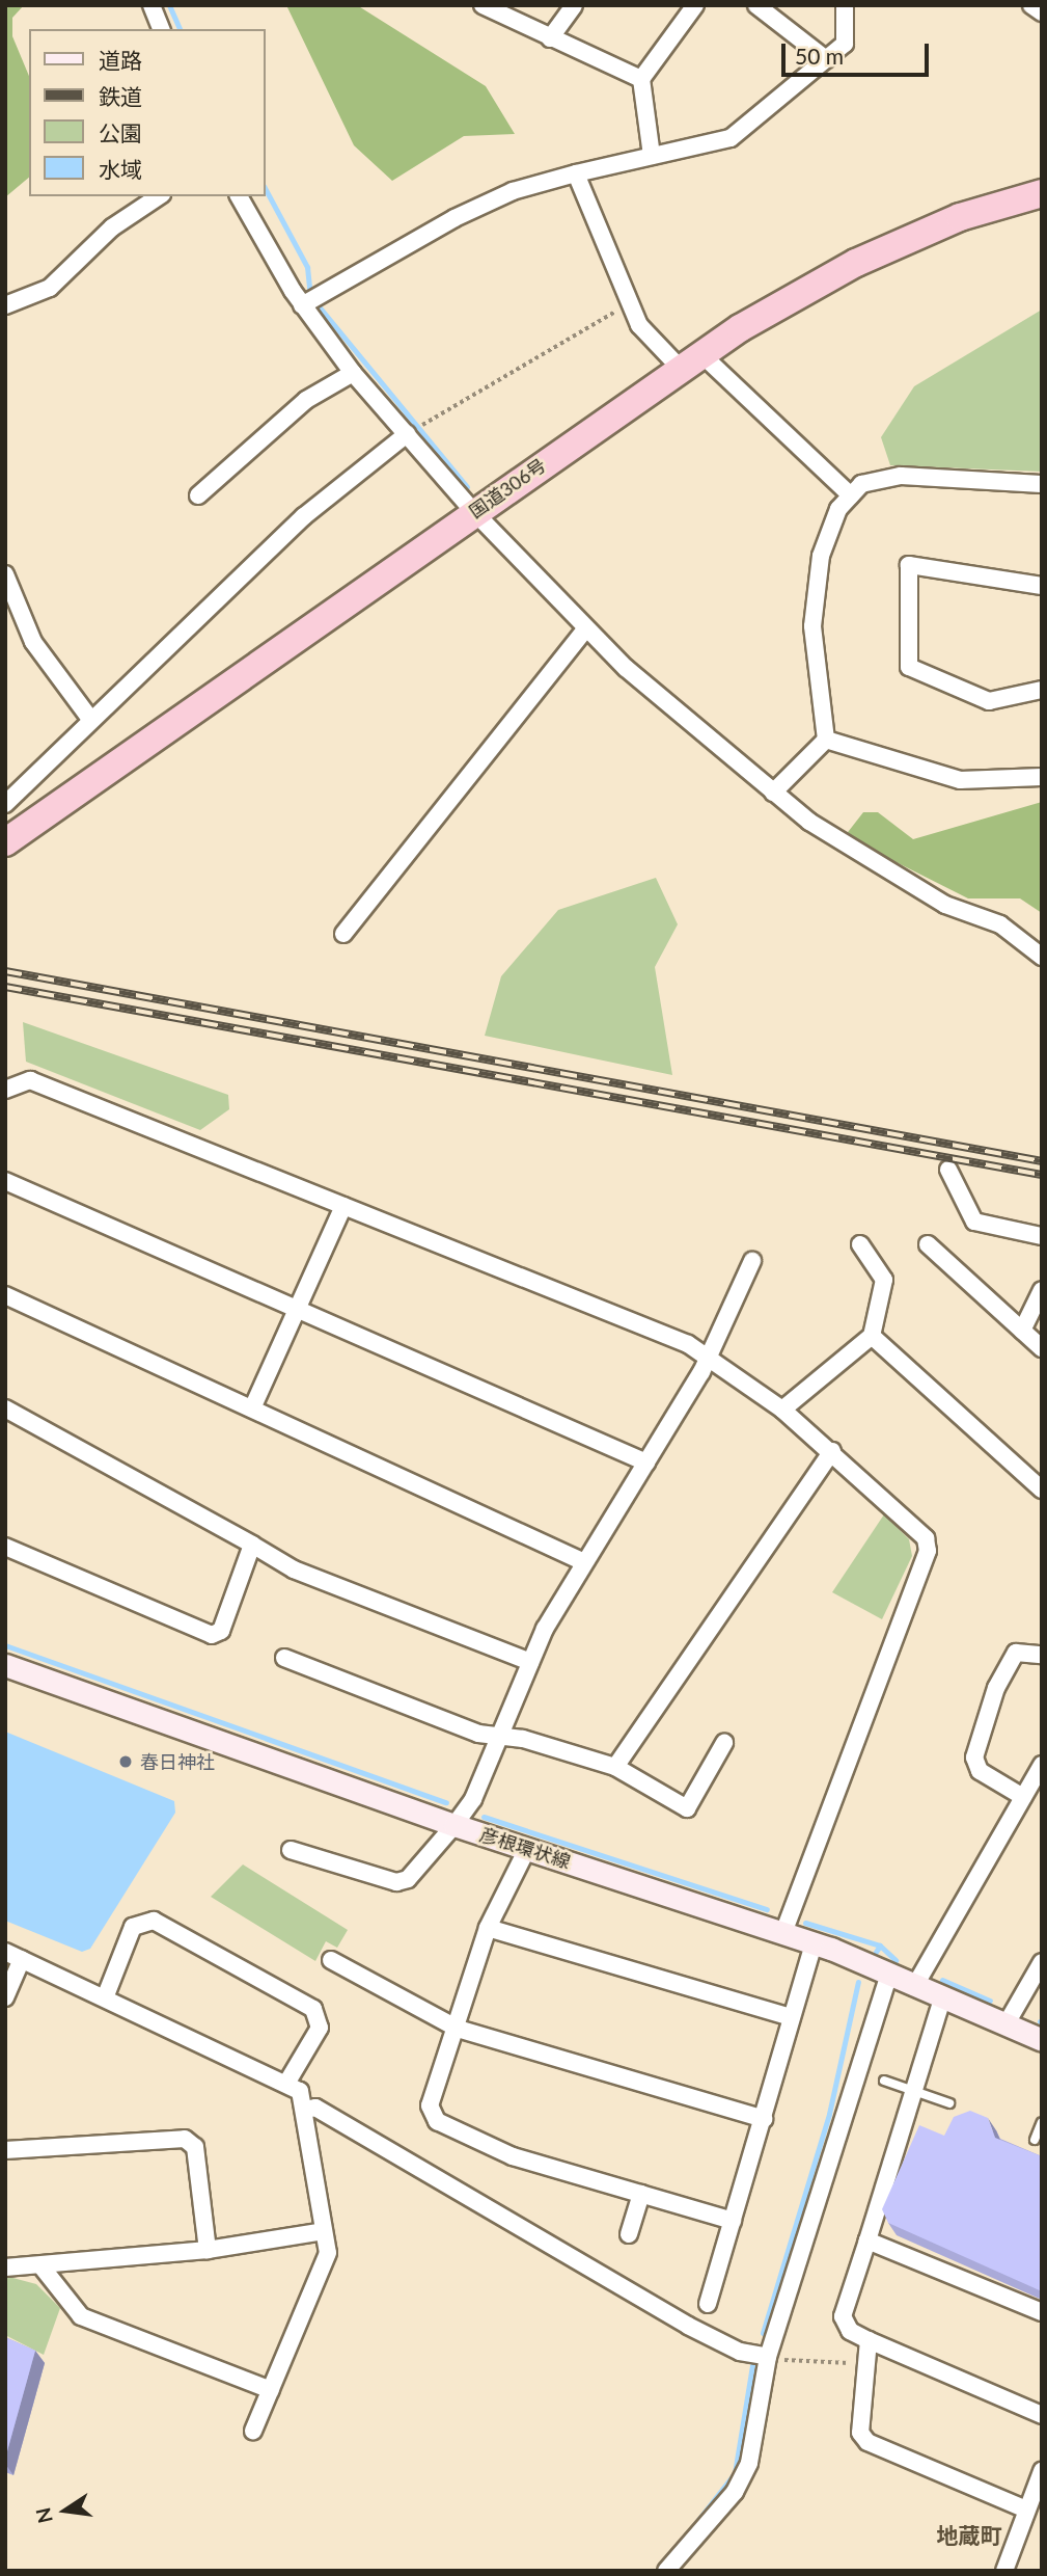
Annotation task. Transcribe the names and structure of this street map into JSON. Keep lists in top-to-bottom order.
{
  "streets": {
    "highway": ["国道306号"],
    "main road": ["彦根環状線"]
  },
  "districts": ["地蔵町"],
  "places": ["春日神社"],
  "legend": [
    "道路",
    "鉄道",
    "公園",
    "水域"
  ],
  "scale_bar": "50 m",
  "north": "left"
}
